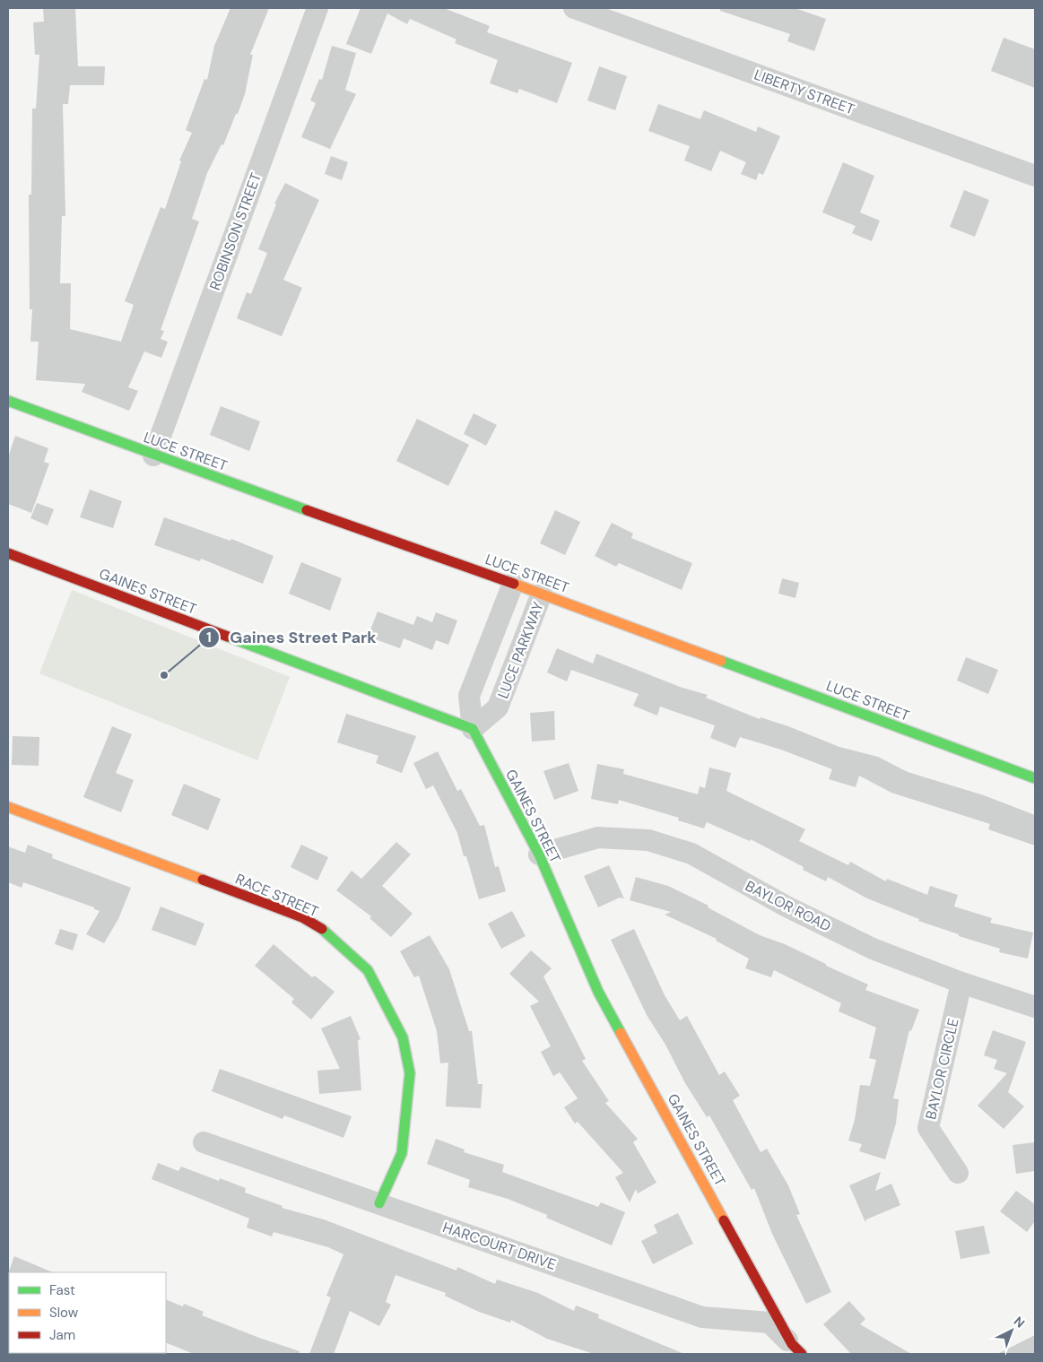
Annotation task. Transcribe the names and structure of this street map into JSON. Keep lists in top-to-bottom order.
{
  "streets": {
    "street": [
      "LIBERTY STREET",
      "ROBINSON STREET",
      "LUCE STREET",
      "GAINES STREET",
      "LUCE PARKWAY",
      "RACE STREET",
      "BAYLOR ROAD",
      "BAYLOR CIRCLE",
      "HARCOURT DRIVE"
    ]
  },
  "crossings": [
    ["ROBINSON STREET", "LUCE STREET"],
    ["LUCE STREET", "LUCE PARKWAY"],
    ["GAINES STREET", "LUCE PARKWAY"],
    ["GAINES STREET", "BAYLOR ROAD"],
    ["GAINES STREET", "HARCOURT DRIVE"],
    ["RACE STREET", "HARCOURT DRIVE"],
    ["BAYLOR ROAD", "BAYLOR CIRCLE"]
  ],
  "places": ["Gaines Street Park"],
  "legend": ["Fast", "Slow", "Jam"],
  "north": "top right"
}
